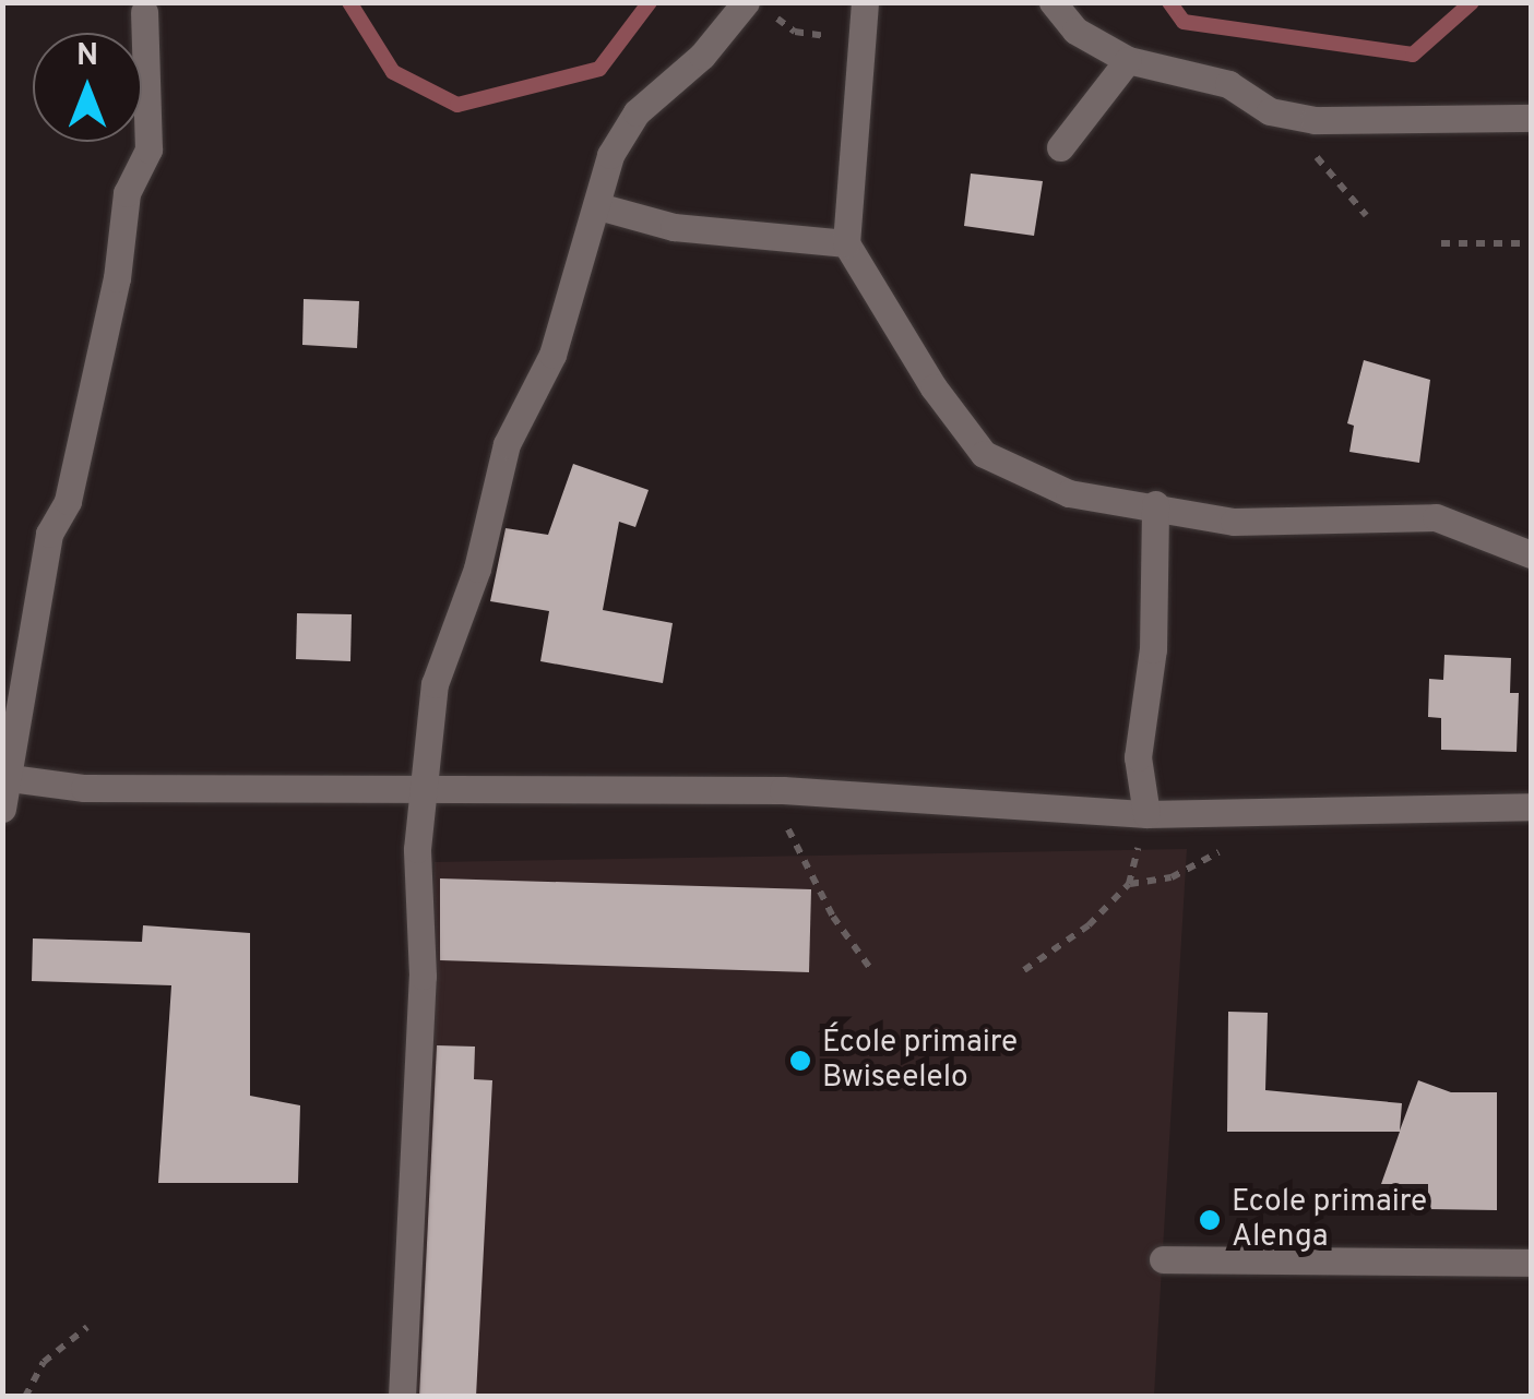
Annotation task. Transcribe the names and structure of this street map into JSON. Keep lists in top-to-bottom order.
{
  "places": ["École primaire Bwiseelelo", "Ecole primaire Alenga"],
  "north": "top"
}
